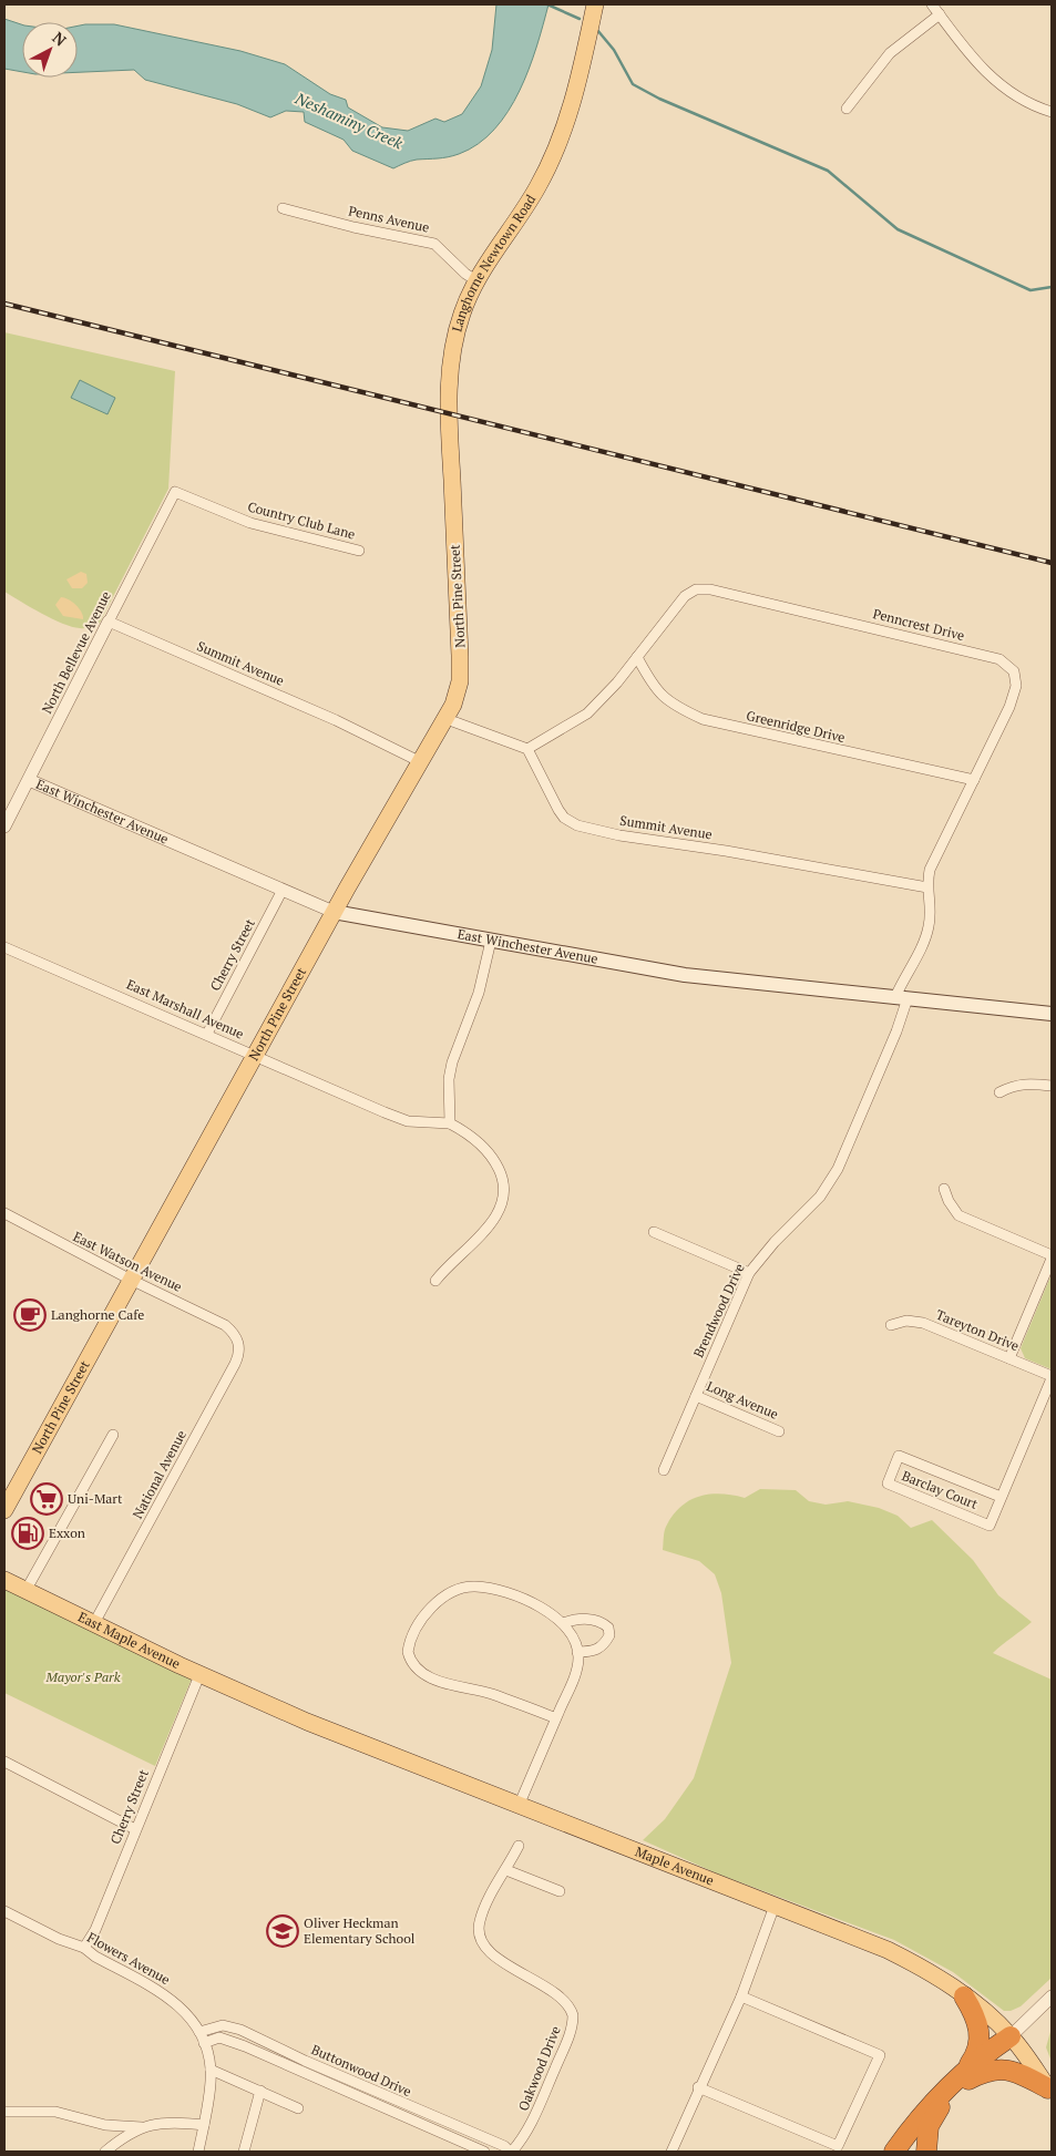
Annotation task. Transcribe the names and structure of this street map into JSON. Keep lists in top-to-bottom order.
{
  "streets": {
    "main road": [
      "Langhorne Newtown Road",
      "North Pine Street",
      "East Winchester Avenue",
      "East Maple Avenue",
      "Maple Avenue"
    ],
    "street": [
      "Penns Avenue",
      "Country Club Lane",
      "Penncrest Drive",
      "North Bellevue Avenue",
      "Summit Avenue",
      "Greenridge Drive",
      "Cherry Street",
      "East Marshall Avenue",
      "East Watson Avenue",
      "Brendwood Drive",
      "Tareyton Drive",
      "Long Avenue",
      "National Avenue",
      "Barclay Court",
      "Flowers Avenue",
      "Oakwood Drive",
      "Buttonwood Drive"
    ]
  },
  "crossings": [
    ["Penns Avenue", "Langhorne Newtown Road"],
    ["Langhorne Newtown Road", "North Pine Street"],
    ["Country Club Lane", "North Bellevue Avenue"],
    ["North Pine Street", "Summit Avenue"],
    ["North Pine Street", "East Winchester Avenue"],
    ["North Pine Street", "East Marshall Avenue"],
    ["North Pine Street", "East Watson Avenue"],
    ["Penncrest Drive", "Summit Avenue"],
    ["Penncrest Drive", "Greenridge Drive"],
    ["Penncrest Drive", "East Winchester Avenue"],
    ["Penncrest Drive", "Brendwood Drive"],
    ["North Bellevue Avenue", "Summit Avenue"],
    ["North Bellevue Avenue", "East Winchester Avenue"],
    ["East Winchester Avenue", "Cherry Street"],
    ["East Winchester Avenue", "Brendwood Drive"],
    ["Cherry Street", "East Marshall Avenue"],
    ["Cherry Street", "East Maple Avenue"],
    ["Cherry Street", "Flowers Avenue"],
    ["East Watson Avenue", "National Avenue"],
    ["Brendwood Drive", "Long Avenue"],
    ["Tareyton Drive", "Barclay Court"],
    ["National Avenue", "East Maple Avenue"],
    ["East Maple Avenue", "Maple Avenue"],
    ["Flowers Avenue", "Buttonwood Drive"],
    ["Oakwood Drive", "Buttonwood Drive"]
  ],
  "water": ["Neshaminy Creek"],
  "parks": ["Mayor's Park"],
  "places": {
    "cafe": ["Langhorne Cafe"],
    "supermarket": ["Uni-Mart"],
    "fuel station": ["Exxon"],
    "school or university": ["Oliver Heckman Elementary School"]
  },
  "north": "top right"
}
